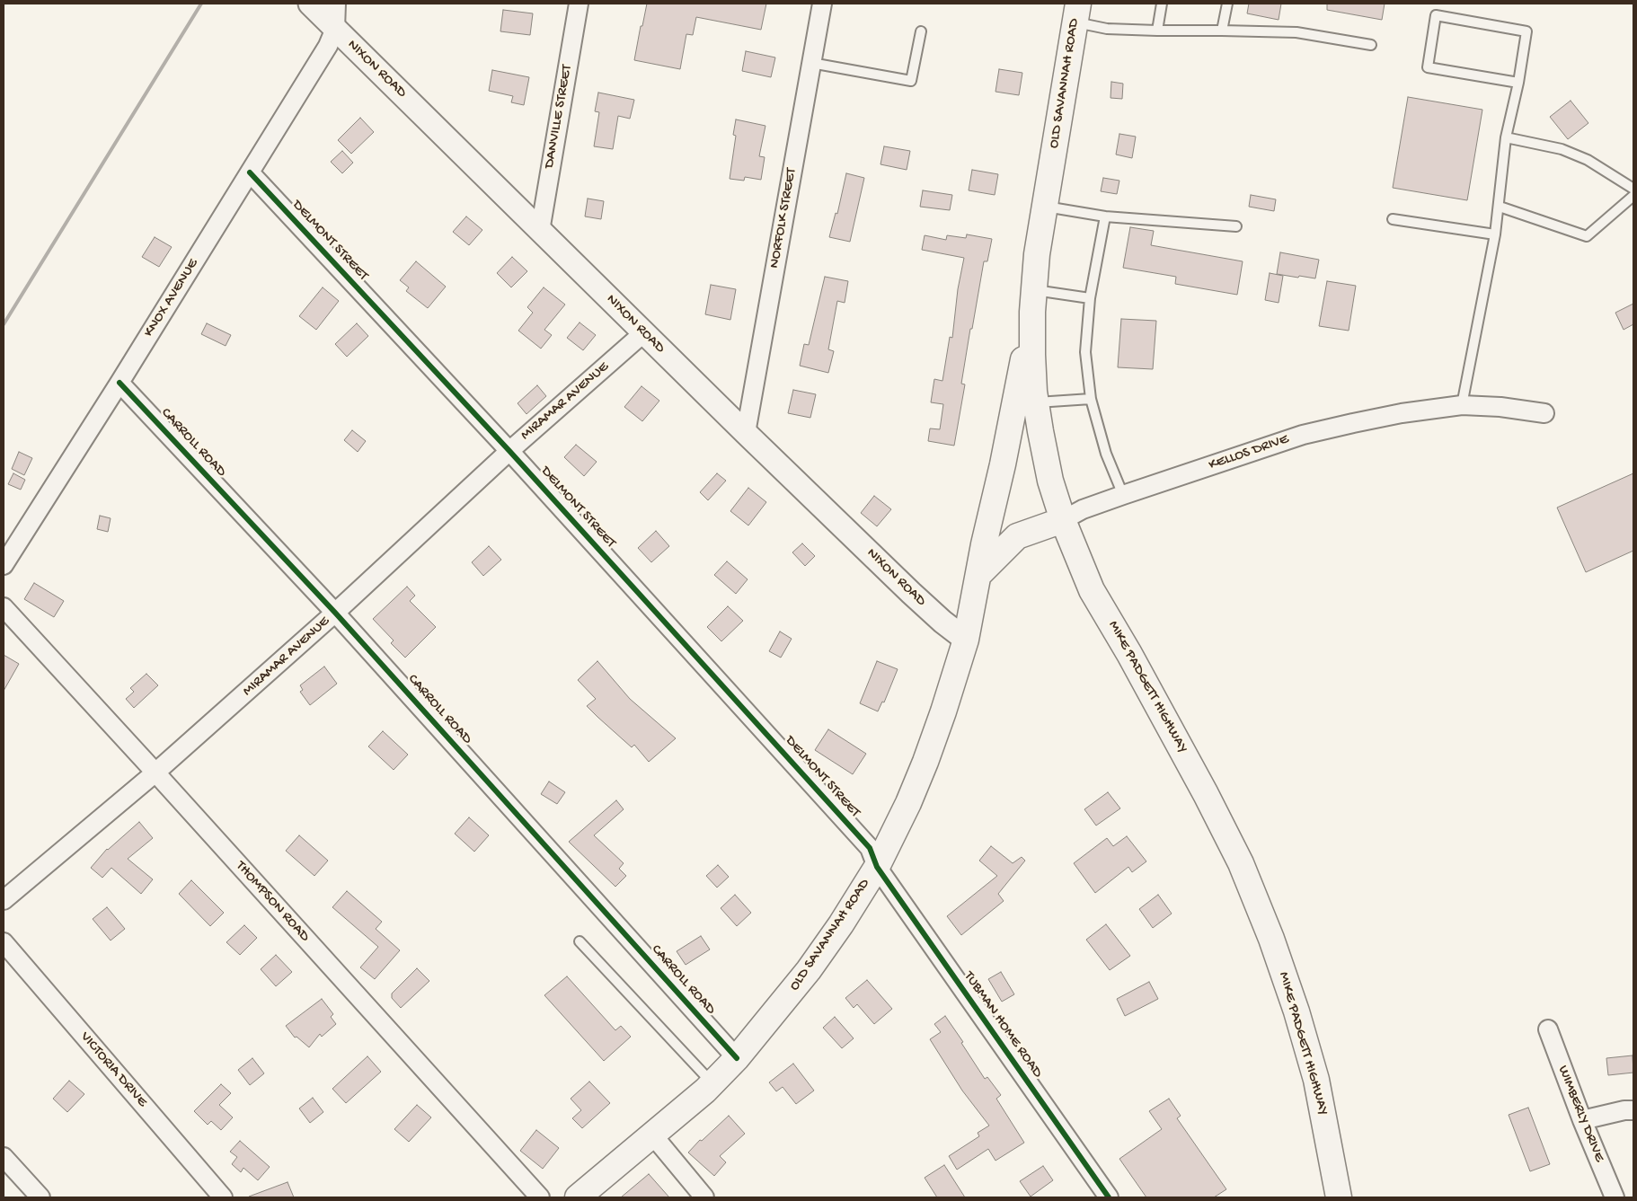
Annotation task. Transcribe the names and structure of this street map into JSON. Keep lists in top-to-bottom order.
{
  "streets": {
    "main road": ["OLD SAVANNAH ROAD", "KELLOS DRIVE", "MIKE PADGETT HIGHWAY"],
    "street": [
      "NIXON ROAD",
      "DANVILLE STREET",
      "NORFOLK STREET",
      "DELMONT STREET",
      "KNOX AVENUE",
      "MIRAMAR AVENUE",
      "CARROLL ROAD",
      "THOMPSON ROAD",
      "TUBMAN HOME ROAD",
      "VICTORIA DRIVE",
      "WIMBERLY DRIVE"
    ]
  },
  "crossings": [
    ["NIXON ROAD", "OLD SAVANNAH ROAD"],
    ["NIXON ROAD", "DANVILLE STREET"],
    ["NIXON ROAD", "NORFOLK STREET"],
    ["NIXON ROAD", "KNOX AVENUE"],
    ["NIXON ROAD", "MIRAMAR AVENUE"],
    ["OLD SAVANNAH ROAD", "DELMONT STREET"],
    ["OLD SAVANNAH ROAD", "CARROLL ROAD"],
    ["OLD SAVANNAH ROAD", "KELLOS DRIVE"],
    ["OLD SAVANNAH ROAD", "MIKE PADGETT HIGHWAY"],
    ["OLD SAVANNAH ROAD", "TUBMAN HOME ROAD"],
    ["DELMONT STREET", "KNOX AVENUE"],
    ["DELMONT STREET", "MIRAMAR AVENUE"],
    ["DELMONT STREET", "TUBMAN HOME ROAD"],
    ["KNOX AVENUE", "CARROLL ROAD"],
    ["MIRAMAR AVENUE", "CARROLL ROAD"],
    ["MIRAMAR AVENUE", "THOMPSON ROAD"],
    ["KELLOS DRIVE", "MIKE PADGETT HIGHWAY"]
  ]
}
